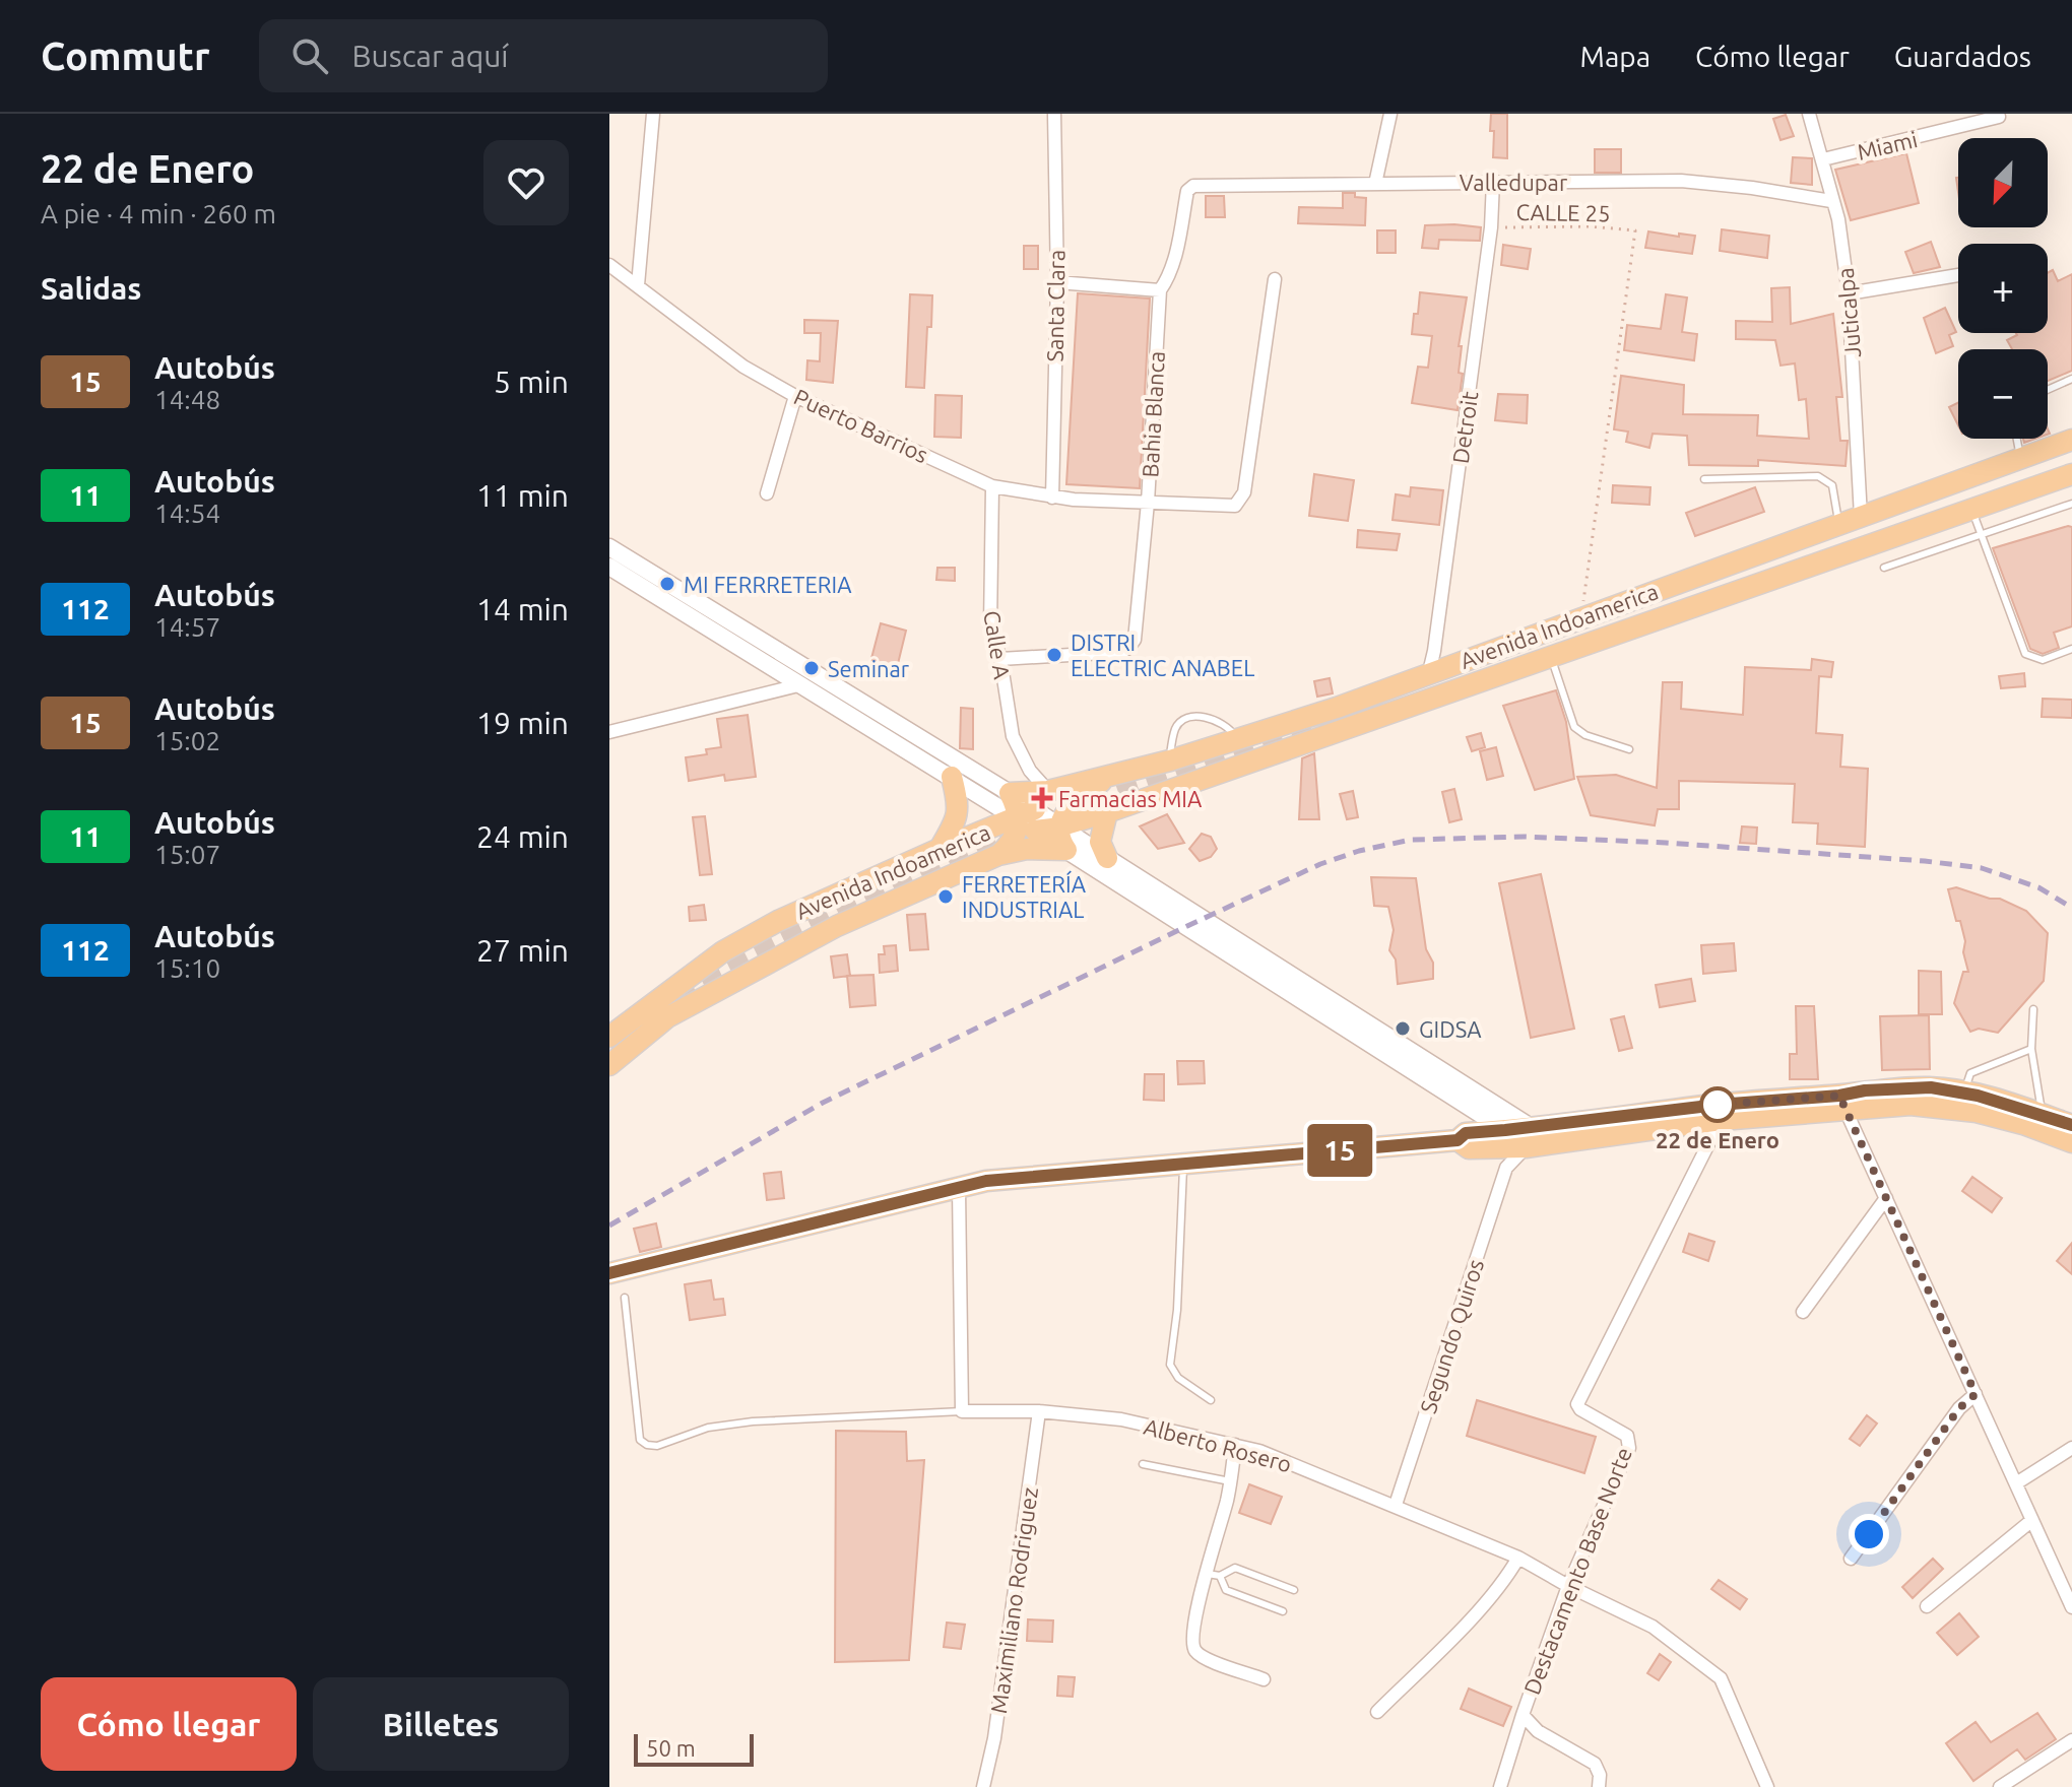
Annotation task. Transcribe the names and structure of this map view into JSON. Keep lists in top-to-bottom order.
{
  "streets": {
    "main road": ["Avenida Indoamerica"],
    "street": [
      "Miami",
      "Valledupar",
      "Santa Clara",
      "Juticalpa",
      "Bahia Blanca",
      "Puerto Barrios",
      "Detroit",
      "Calle A",
      "Segundo Quiros",
      "Alberto Rosero",
      "Destacamento Base Norte",
      "Maximiliano Rodriguez"
    ],
    "path": ["CALLE 25"]
  },
  "crossings": [
    ["Miami", "Juticalpa"],
    ["Valledupar", "Juticalpa"],
    ["Valledupar", "Bahia Blanca"],
    ["Valledupar", "Detroit"],
    ["CALLE 25", "Detroit"],
    ["Santa Clara", "Puerto Barrios"],
    ["Juticalpa", "Avenida Indoamerica"],
    ["Bahia Blanca", "Puerto Barrios"],
    ["Bahia Blanca", "Calle A"],
    ["Puerto Barrios", "Calle A"],
    ["Detroit", "Avenida Indoamerica"],
    ["Segundo Quiros", "Alberto Rosero"],
    ["Alberto Rosero", "Destacamento Base Norte"],
    ["Alberto Rosero", "Maximiliano Rodriguez"]
  ],
  "places": {
    "other": [
      "MI FERRRETERIA",
      "DISTRI ELECTRIC ANABEL",
      "Seminar",
      "FERRETERÍA INDUSTRIAL",
      "GIDSA",
      "22 de Enero"
    ],
    "health": ["Farmacias MIA"]
  },
  "lines": ["bus line 15"],
  "scale_bar": "50 m",
  "north": "bottom left",
  "page": {
    "header": "Commutr",
    "search": "Buscar aquí",
    "nav": ["Mapa", "Cómo llegar", "Guardados"],
    "heading": [
      ["22 de Enero", "A pie · 4 min · 260 m"],
      "Salidas"
    ],
    "on_map": "15",
    "map_buttons": ["+", "−"],
    "list": [
      {
        "mark": "15",
        "name": "Autobús",
        "note": "14:48",
        "value": "5 min"
      },
      {
        "mark": "11",
        "name": "Autobús",
        "note": "14:54",
        "value": "11 min"
      },
      {
        "mark": "112",
        "name": "Autobús",
        "note": "14:57",
        "value": "14 min"
      },
      {
        "mark": "15",
        "name": "Autobús",
        "note": "15:02",
        "value": "19 min"
      },
      {
        "mark": "11",
        "name": "Autobús",
        "note": "15:07",
        "value": "24 min"
      },
      {
        "mark": "112",
        "name": "Autobús",
        "note": "15:10",
        "value": "27 min"
      }
    ],
    "buttons": ["Cómo llegar", "Billetes"],
    "scale": "50 m"
  }
}
